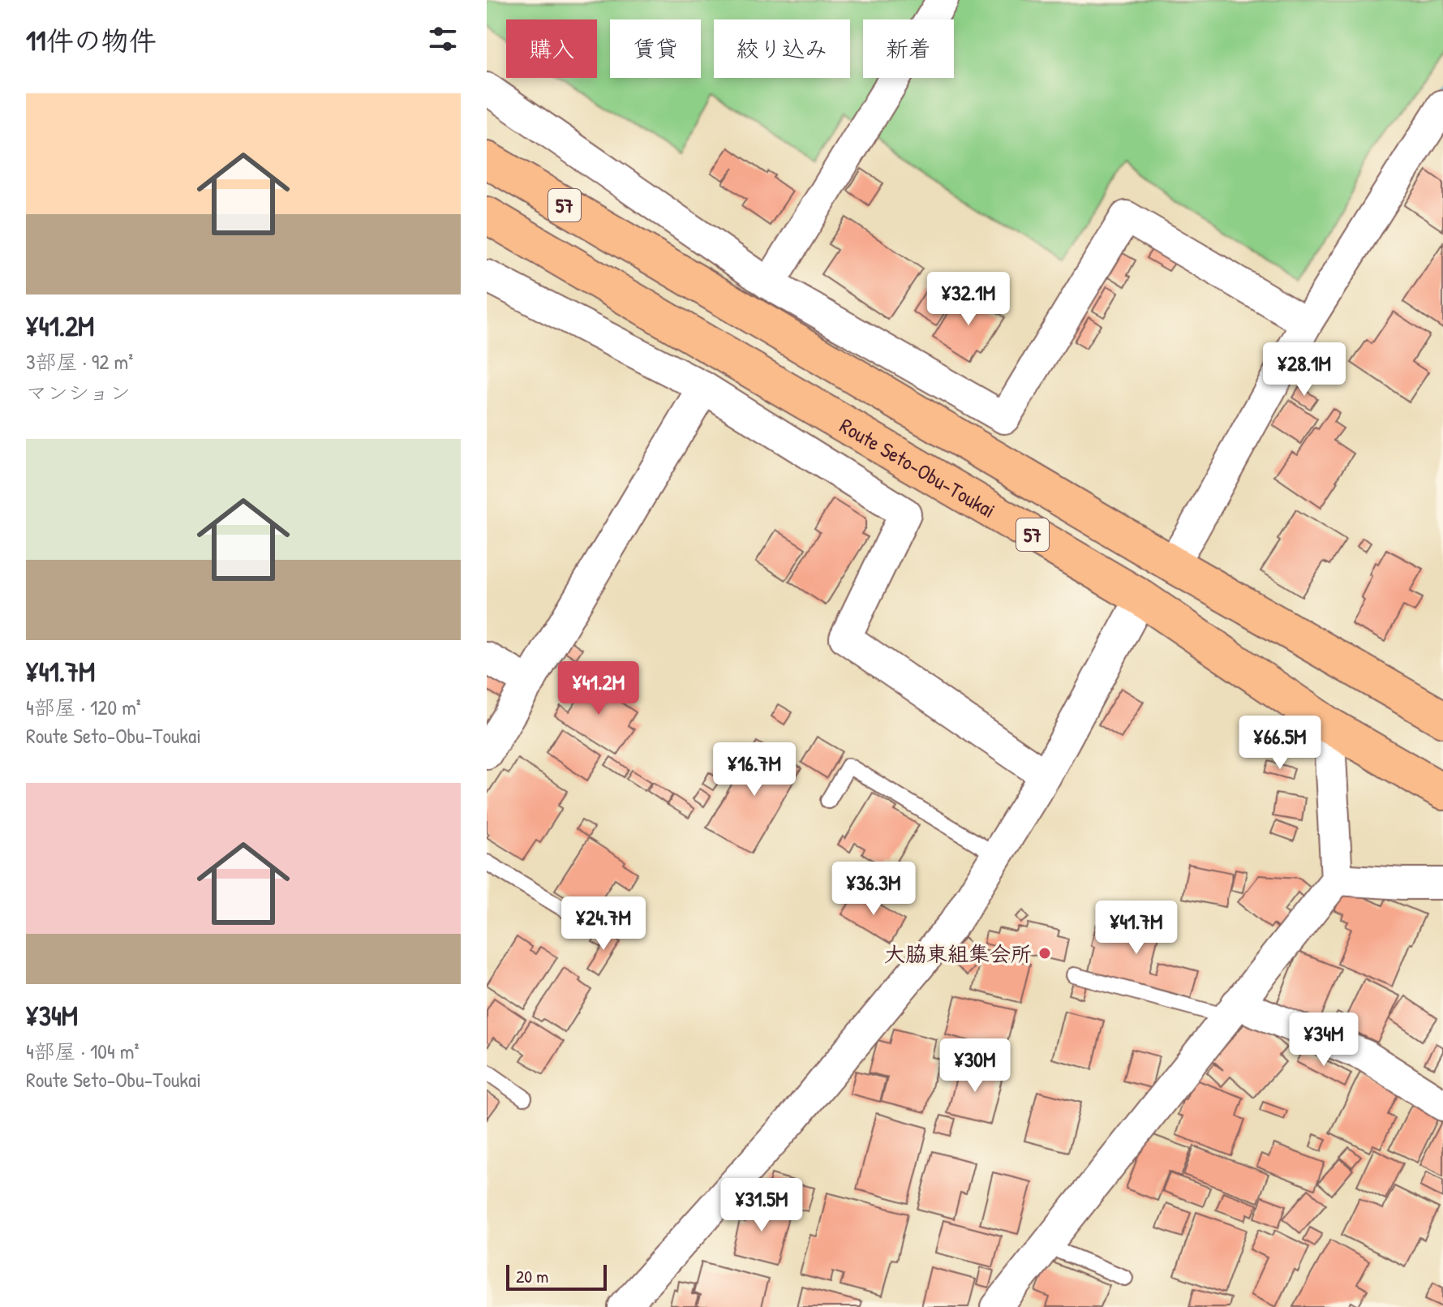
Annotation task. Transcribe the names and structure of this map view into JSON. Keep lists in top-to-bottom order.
{
  "streets": {
    "main road": ["57", "Route Seto-Obu-Toukai"]
  },
  "places": ["大脇東組集会所"],
  "scale_bar": "20 m",
  "page": {
    "heading": "11件の物件",
    "chip": [
      "購入",
      "賃貸",
      "絞り込み",
      "新着"
    ],
    "list": [
      {
        "name": "¥41.2M",
        "note": "3部屋 · 92 m² · マンション"
      },
      {
        "name": "¥41.7M",
        "note": "4部屋 · 120 m² · Route Seto-Obu-Toukai"
      },
      {
        "name": "¥34M",
        "note": "4部屋 · 104 m² · Route Seto-Obu-Toukai"
      }
    ],
    "price": [
      "¥32.1M",
      "¥28.1M",
      "¥41.2M",
      "¥66.5M",
      "¥16.7M",
      "¥36.3M",
      "¥24.7M",
      "¥41.7M",
      "¥34M",
      "¥30M",
      "¥31.5M"
    ],
    "scale": "20 m"
  }
}
